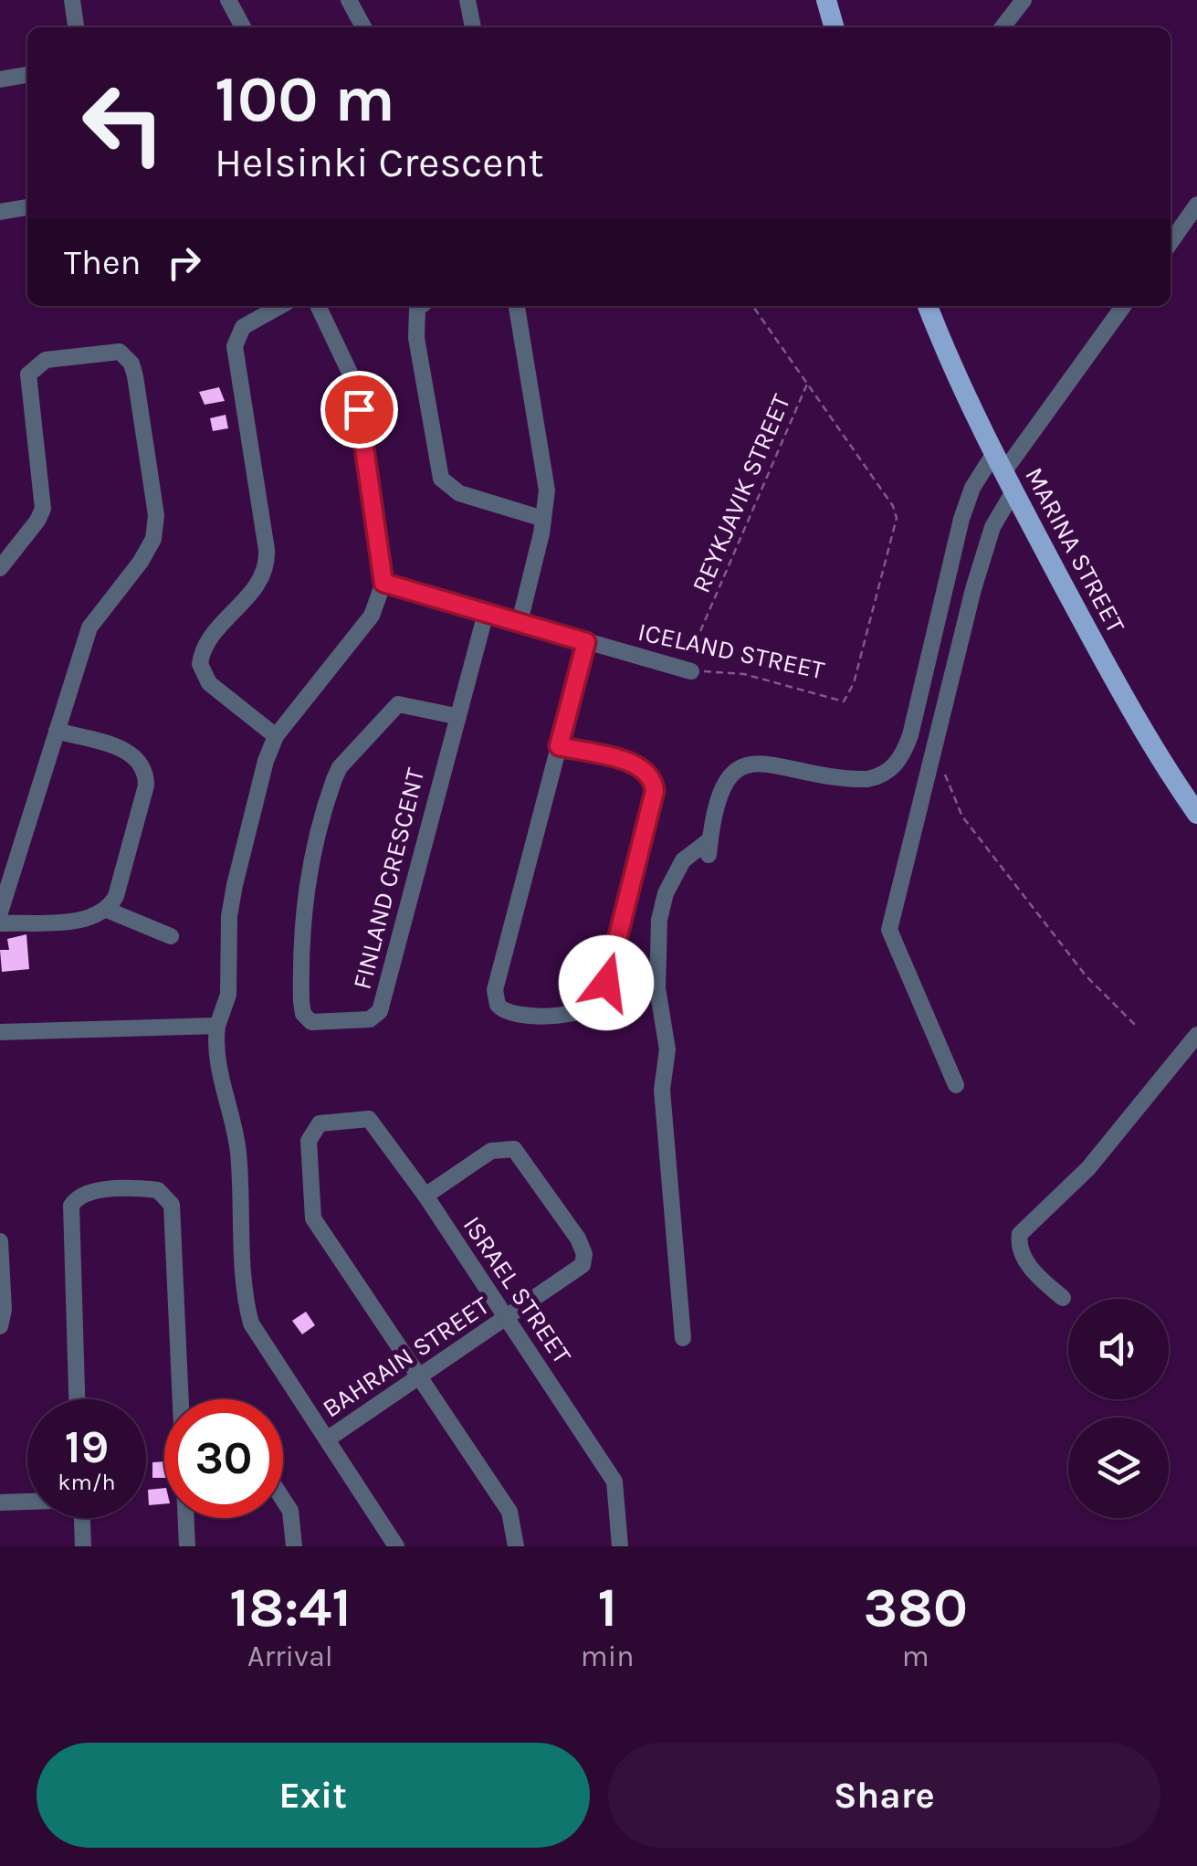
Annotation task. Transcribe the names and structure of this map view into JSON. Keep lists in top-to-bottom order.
{
  "streets": {
    "main road": ["MARINA STREET"],
    "street": [
      "ICELAND STREET",
      "FINLAND CRESCENT",
      "ISRAEL STREET",
      "BAHRAIN STREET"
    ],
    "path": ["REYKJAVIK STREET"]
  },
  "crossings": [
    ["REYKJAVIK STREET", "ICELAND STREET"],
    ["ICELAND STREET", "FINLAND CRESCENT"],
    ["ISRAEL STREET", "BAHRAIN STREET"]
  ],
  "page": {
    "turn": ["100 m", "Helsinki Crescent"],
    "then": "Then",
    "speed": "19 km/h",
    "limit": "30",
    "eta": [
      "18:41",
      "Arrival",
      "1",
      "min",
      "380",
      "m"
    ],
    "buttons": ["Exit", "Share"]
  }
}
